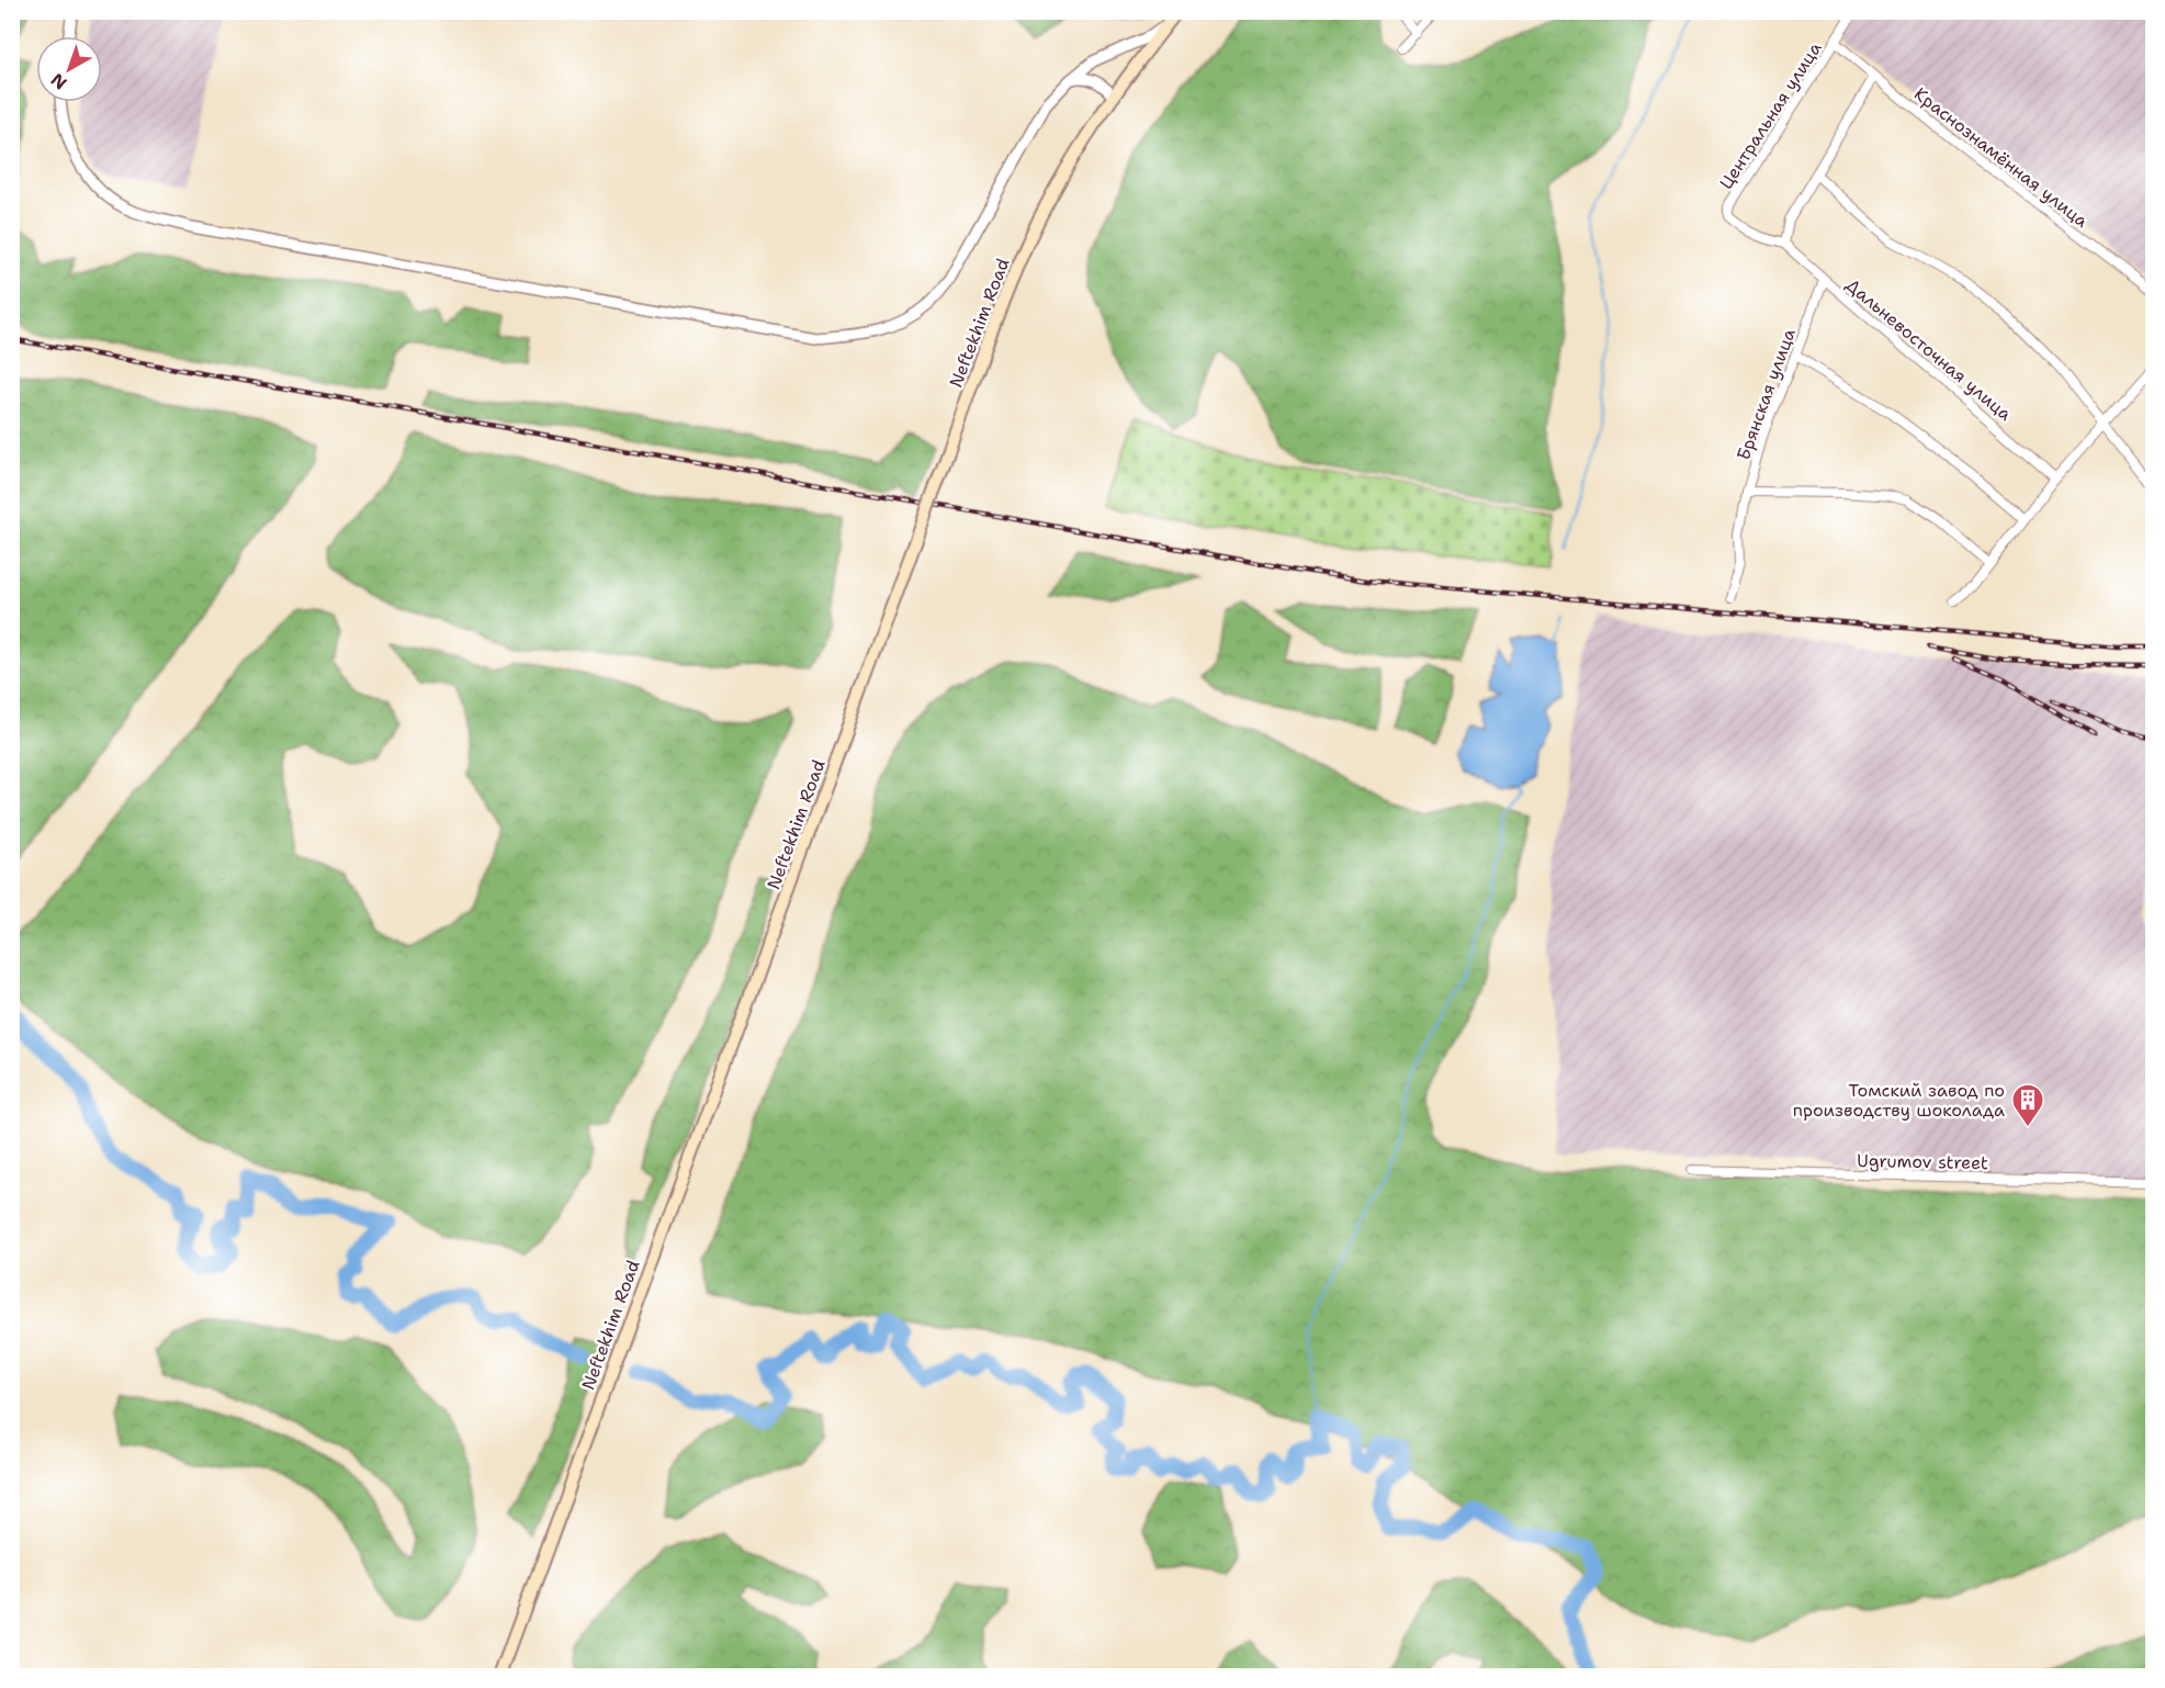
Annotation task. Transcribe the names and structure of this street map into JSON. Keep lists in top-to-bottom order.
{
  "streets": {
    "main road": ["Neftekhim Road"],
    "street": [
      "Центральная улица",
      "Краснознамённая улица",
      "Дальневосточная улица",
      "Брянская улица",
      "Ugrumov street"
    ]
  },
  "crossings": [
    ["Центральная улица", "Краснознамённая улица"],
    ["Центральная улица", "Дальневосточная улица"],
    ["Дальневосточная улица", "Брянская улица"]
  ],
  "places": {
    "building": ["Томский завод по производству шоколада"]
  },
  "north": "bottom left"
}
